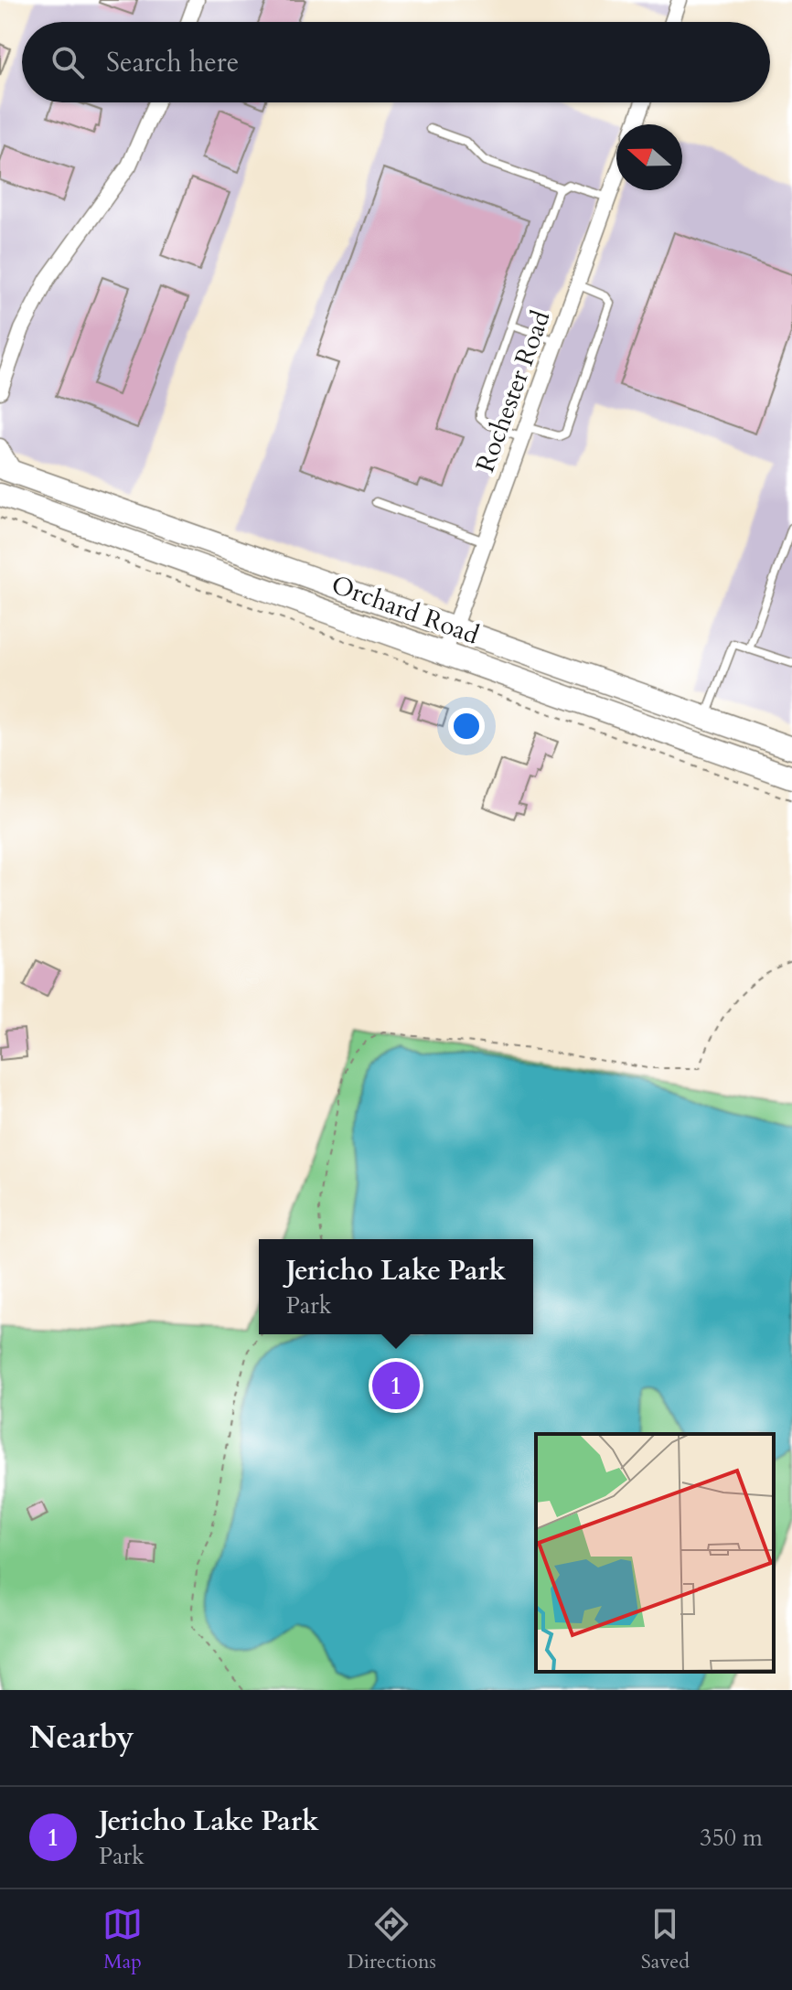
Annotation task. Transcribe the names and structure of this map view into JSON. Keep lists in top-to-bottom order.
{
  "streets": {
    "main road": ["Orchard Road"],
    "street": ["Rochester Road"]
  },
  "crossings": [
    ["Rochester Road", "Orchard Road"]
  ],
  "north": "left",
  "page": {
    "search": "Search here",
    "popup": ["Jericho Lake Park", "Park"],
    "pins": "1",
    "heading": "Nearby",
    "list": [
      {
        "mark": "1",
        "name": "Jericho Lake Park",
        "note": "Park",
        "value": "350 m"
      }
    ],
    "nav": ["Map", "Directions", "Saved"]
  }
}
